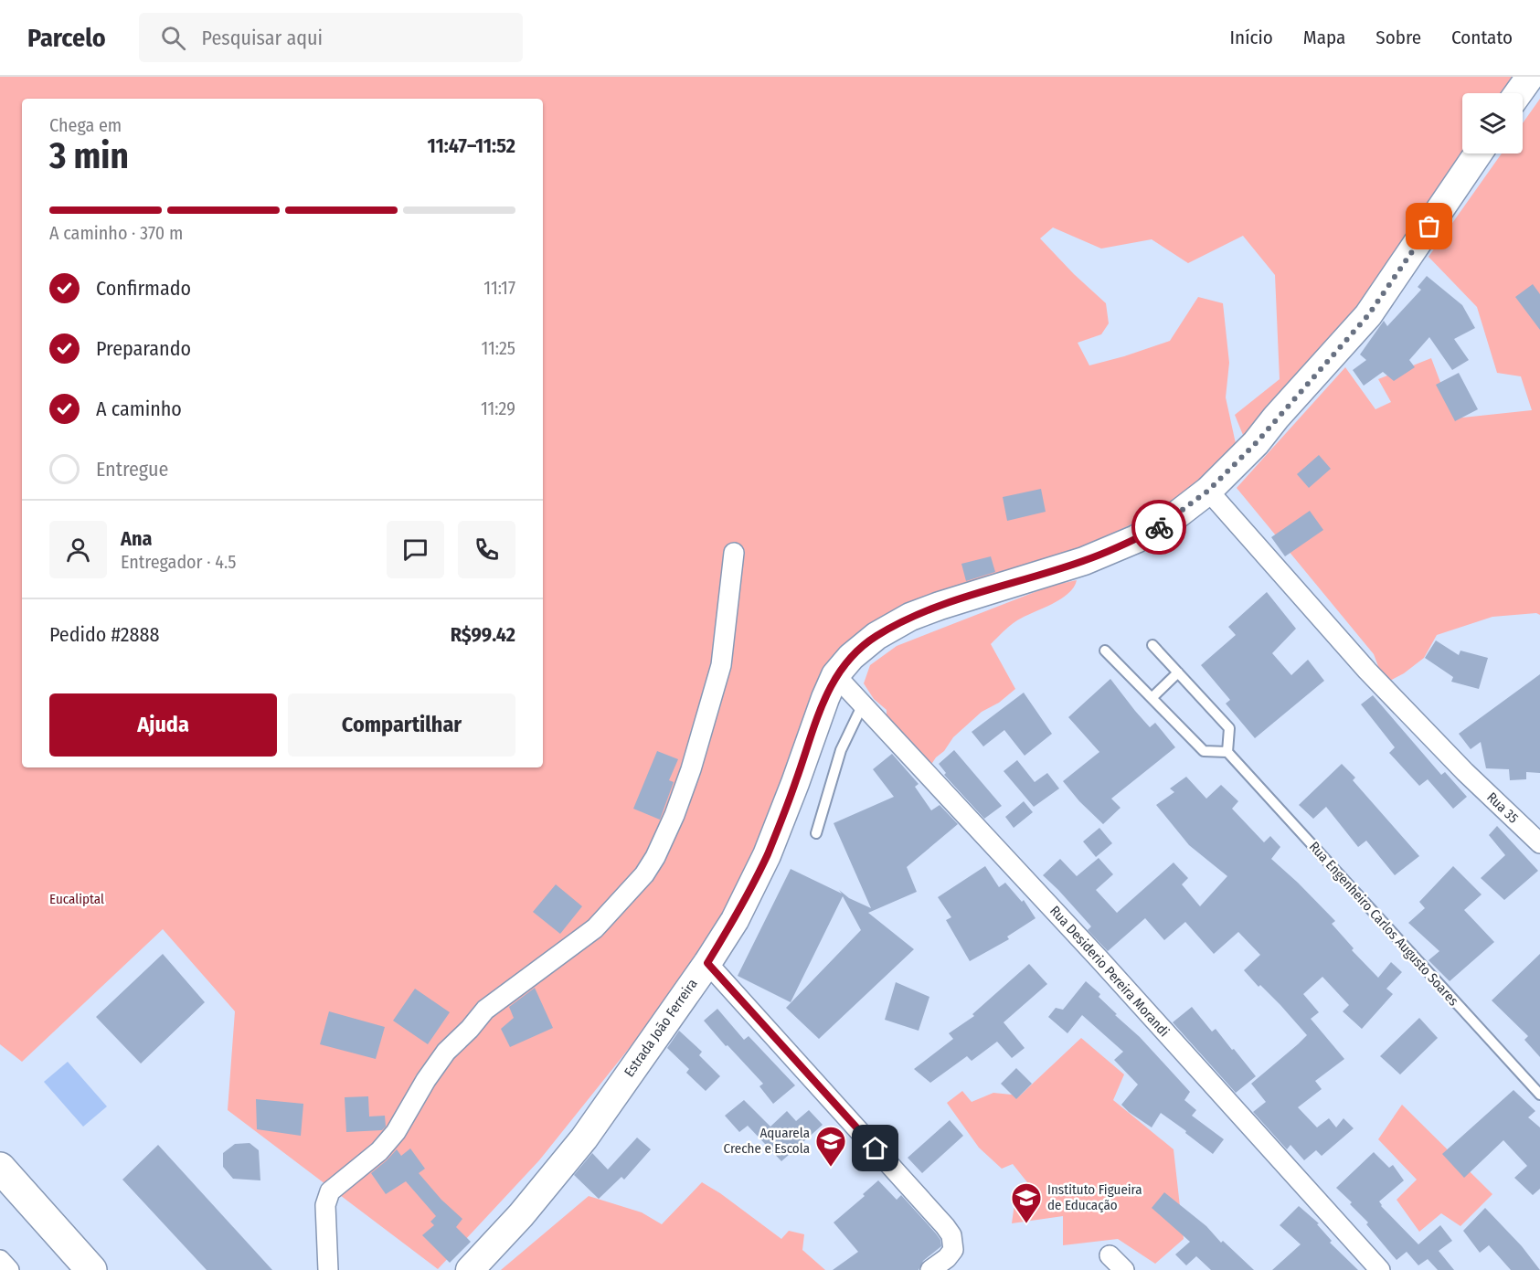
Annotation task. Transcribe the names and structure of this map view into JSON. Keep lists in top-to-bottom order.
{
  "streets": {
    "street": ["Rua 35", "Rua Desiderio Pereira Morandi", "Estrada João Ferreira"],
    "lane": ["Rua Engenheiro Carlos Augusto Soares"]
  },
  "crossings": [
    ["Rua 35", "Estrada João Ferreira"],
    ["Rua Desiderio Pereira Morandi", "Estrada João Ferreira"]
  ],
  "parks": ["Eucaliptal"],
  "places": {
    "school or university": ["Aquarela Creche e Escola", "Instituto Figueira de Educação"]
  },
  "page": {
    "header": "Parcelo",
    "search": "Pesquisar aqui",
    "nav": [
      "Início",
      "Mapa",
      "Sobre",
      "Contato"
    ],
    "heading": ["3 min", "Chega em", "11:47–11:52"],
    "panel": [
      "Ana",
      "Entregador · 4.5",
      "Pedido #2888",
      "R$99.42"
    ],
    "bar": "A caminho · 370 m",
    "list": [
      ["Confirmado", "11:17"],
      ["Preparando", "11:25"],
      ["A caminho", "11:29"],
      "Entregue"
    ],
    "buttons": ["Ajuda", "Compartilhar"]
  }
}
